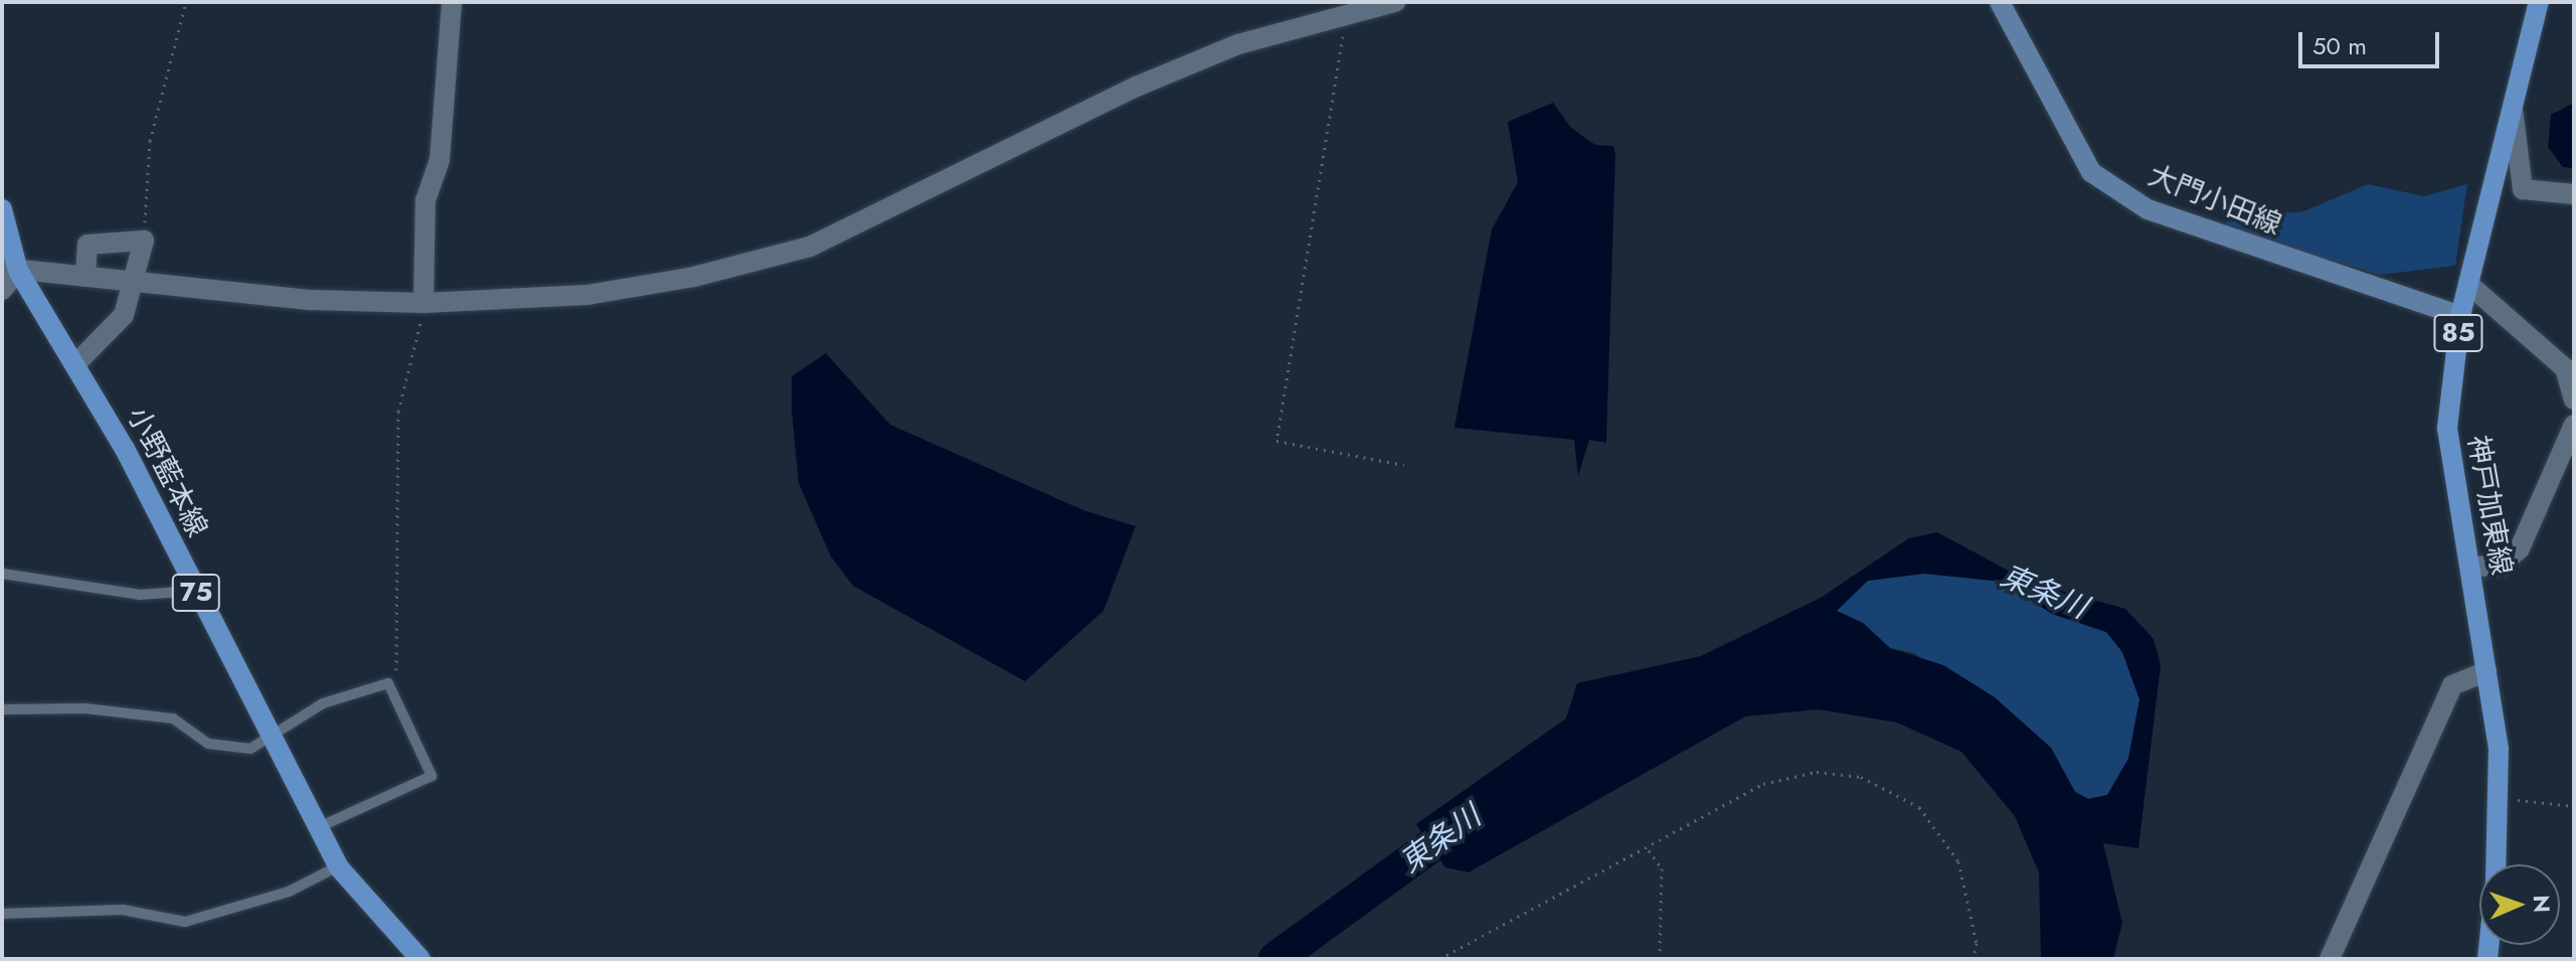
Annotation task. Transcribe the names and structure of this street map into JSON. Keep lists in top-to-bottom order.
{
  "streets": {
    "main road": [
      "大門小田線",
      "85",
      "小野藍本線",
      "神戸加東線",
      "75"
    ]
  },
  "crossings": [
    ["大門小田線", "神戸加東線"]
  ],
  "water": ["東条川"],
  "scale_bar": "50 m",
  "north": "right"
}
